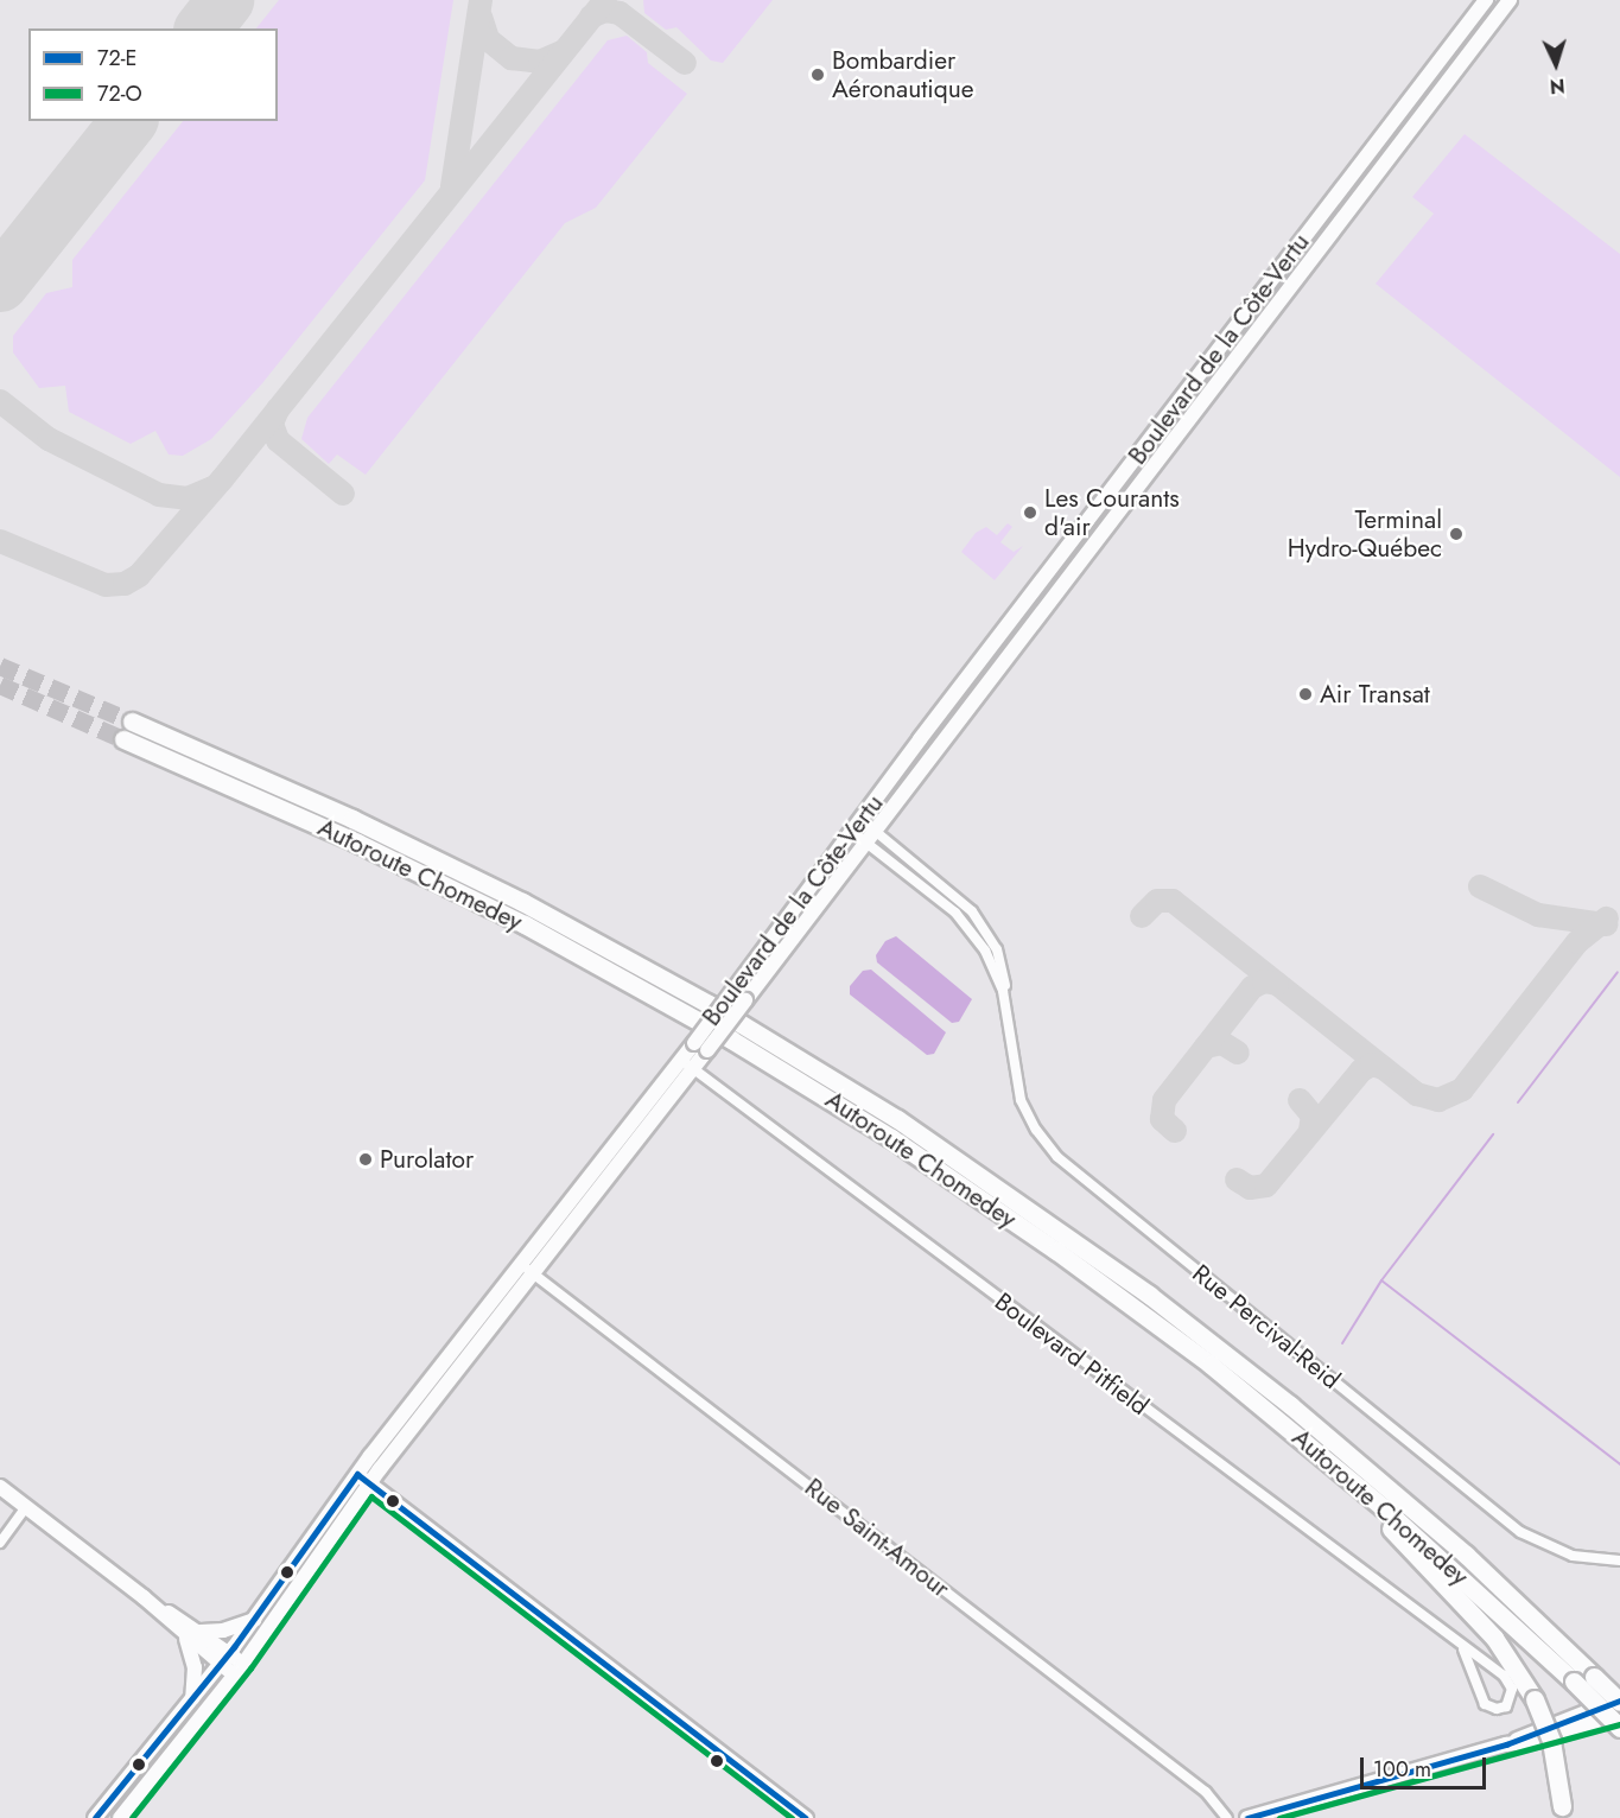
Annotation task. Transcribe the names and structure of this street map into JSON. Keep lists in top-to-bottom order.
{
  "streets": {
    "highway": ["Autoroute Chomedey"],
    "street": [
      "Boulevard de la Côte-Vertu",
      "Rue Percival-Reid",
      "Boulevard Pitfield",
      "Rue Saint-Amour"
    ]
  },
  "crossings": [
    ["Boulevard de la Côte-Vertu", "Rue Percival-Reid"],
    ["Boulevard de la Côte-Vertu", "Boulevard Pitfield"],
    ["Boulevard de la Côte-Vertu", "Rue Saint-Amour"]
  ],
  "places": [
    "Bombardier Aéronautique",
    "Les Courants d'air",
    "Terminal Hydro-Québec",
    "Air Transat",
    "Purolator"
  ],
  "lines": ["transit line 72-E", "transit line 72-O"],
  "legend": ["72-E", "72-O"],
  "scale_bar": "100 m",
  "north": "bottom"
}
